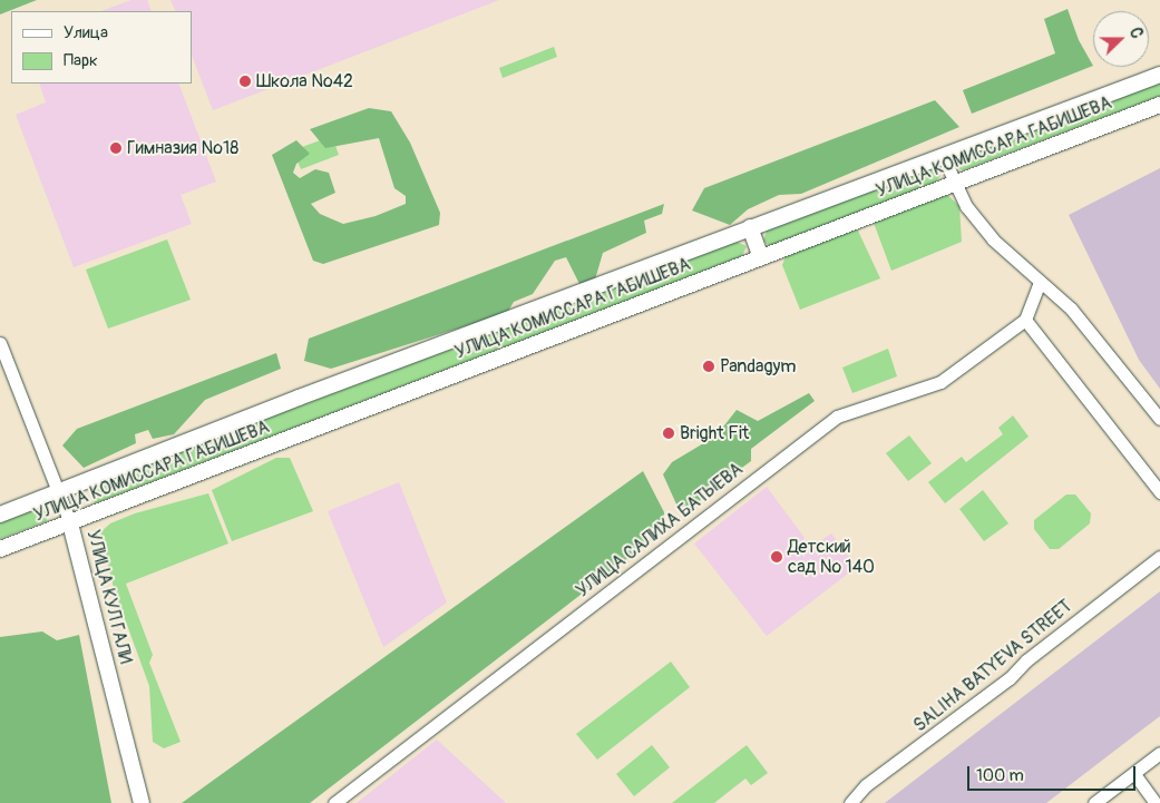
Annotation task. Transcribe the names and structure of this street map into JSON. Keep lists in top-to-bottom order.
{
  "streets": {
    "street": [
      "УЛИЦА КОМИССАРА ГАБИШЕВА",
      "УЛИЦА САЛИХА БАТЫЕВА",
      "УЛИЦА КУЛ ГАЛИ",
      "SALIHA BATYEVA STREET"
    ]
  },
  "crossings": [
    ["УЛИЦА КОМИССАРА ГАБИШЕВА", "УЛИЦА КУЛ ГАЛИ"]
  ],
  "places": [
    "Школа №42",
    "Гимназия №18",
    "Pandagym",
    "Bright Fit",
    "Детский сад № 140"
  ],
  "legend": ["Улица", "Парк"],
  "scale_bar": "100 m",
  "north": "right"
}
